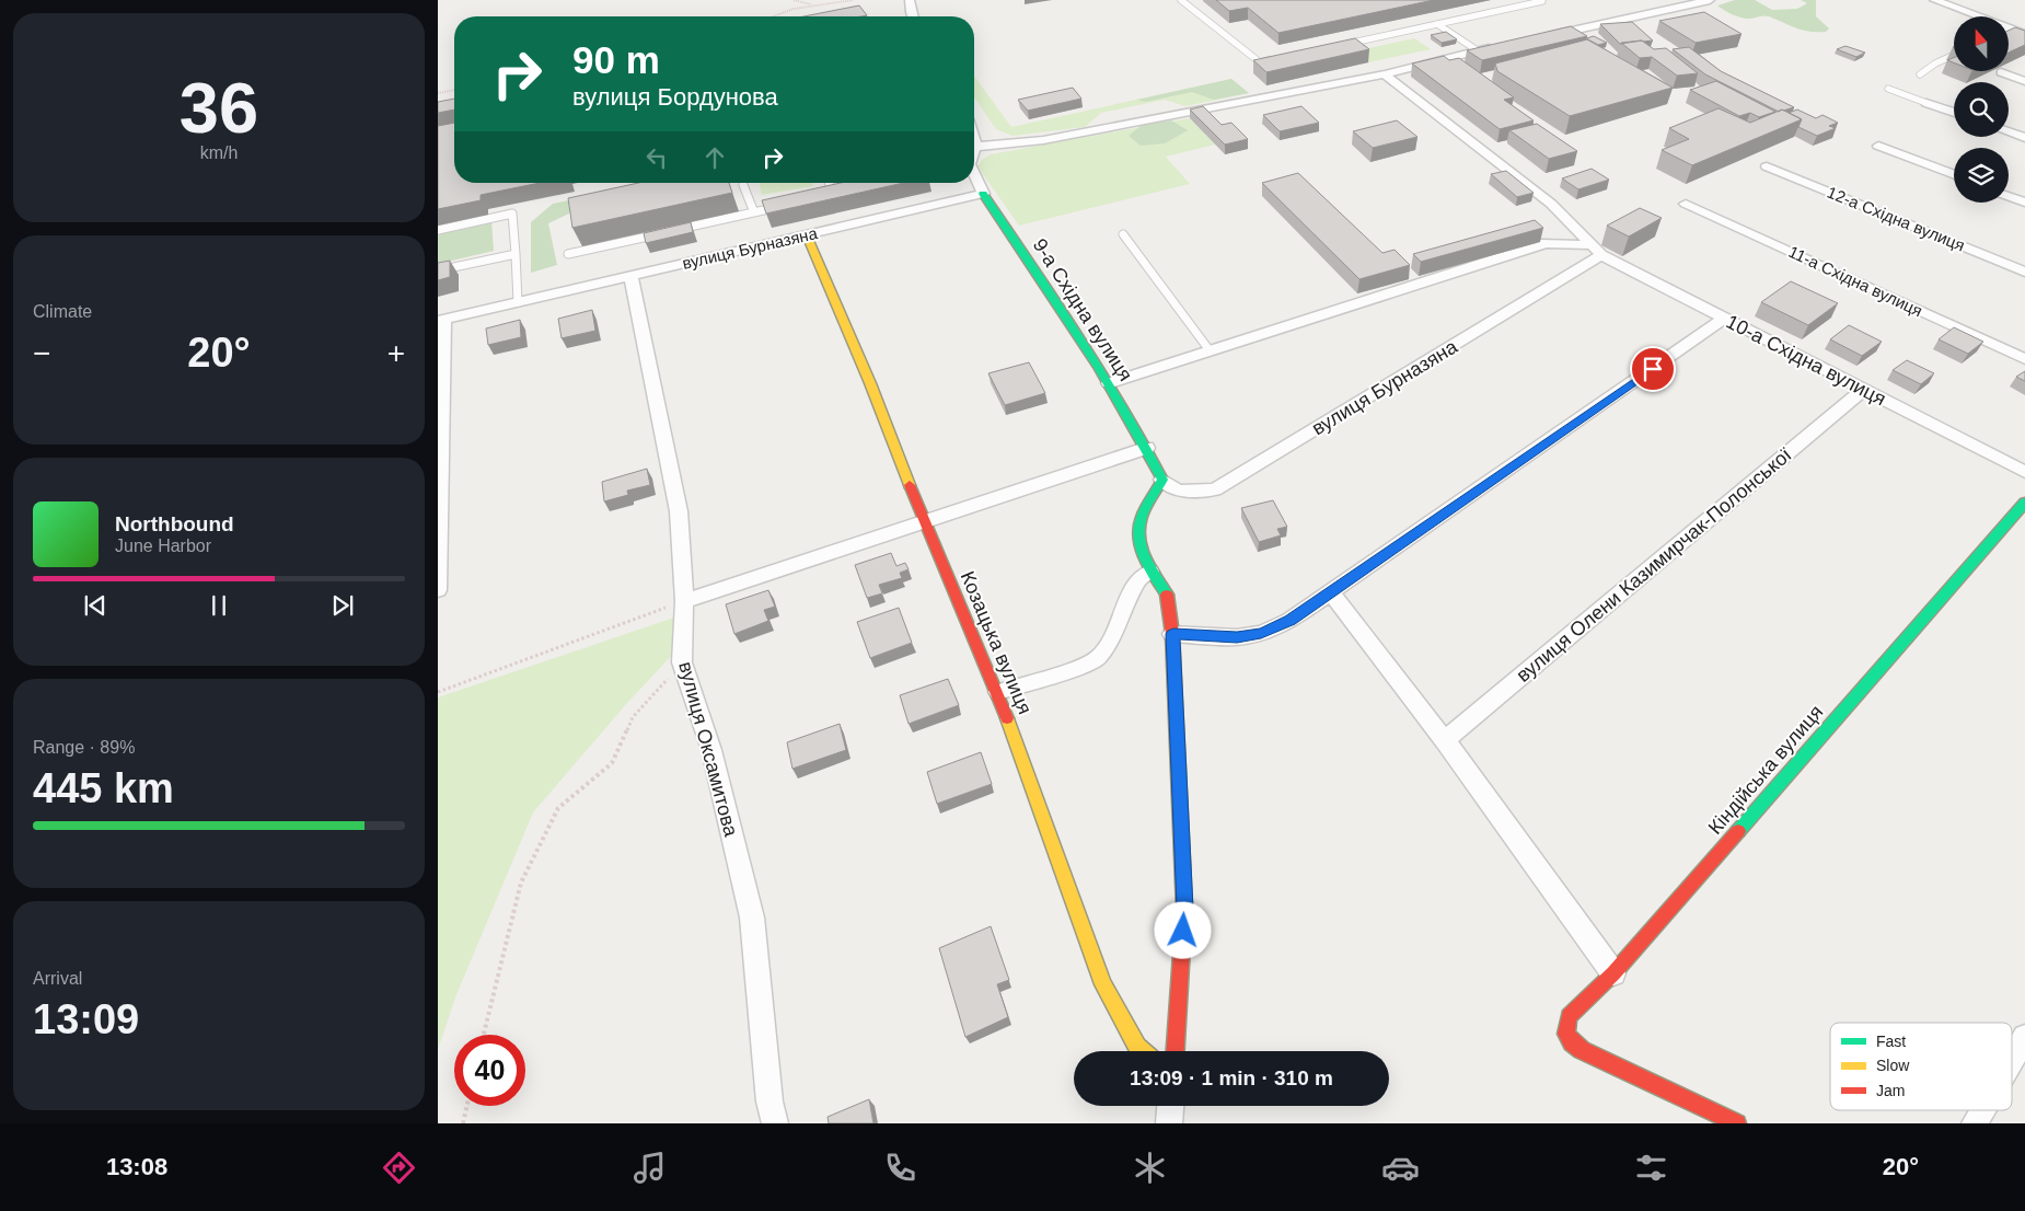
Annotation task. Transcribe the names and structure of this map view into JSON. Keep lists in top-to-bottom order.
{
  "streets": {
    "street": [
      "12-а Східна вулиця",
      "вулиця Бурназяна",
      "11-а Східна вулиця",
      "9-а Східна вулиця",
      "10-а Східна вулиця",
      "вулиця Олени Казимирчак-Полонської",
      "Козацька вулиця",
      "вулиця Оксамитова",
      "Кіндійська вулиця"
    ]
  },
  "crossings": [
    ["вулиця Бурназяна", "9-а Східна вулиця"],
    ["вулиця Бурназяна", "10-а Східна вулиця"],
    ["вулиця Бурназяна", "Козацька вулиця"],
    ["вулиця Бурназяна", "вулиця Оксамитова"],
    ["10-а Східна вулиця", "вулиця Олени Казимирчак-Полонської"]
  ],
  "legend": ["Fast", "Slow", "Jam"],
  "north": "top",
  "page": {
    "tile": [
      ["36", "km/h"],
      "Climate",
      ["Range · 89%", "445 km"],
      ["Arrival", "13:09"]
    ],
    "turn": ["90 m", "вулиця Бордунова"],
    "heat": ["−", "20°", "+"],
    "song": ["Northbound", "June Harbor"],
    "limit": "40",
    "trip": "13:09 · 1 min · 310 m",
    "tabs": ["13:08", "20°"]
  }
}
